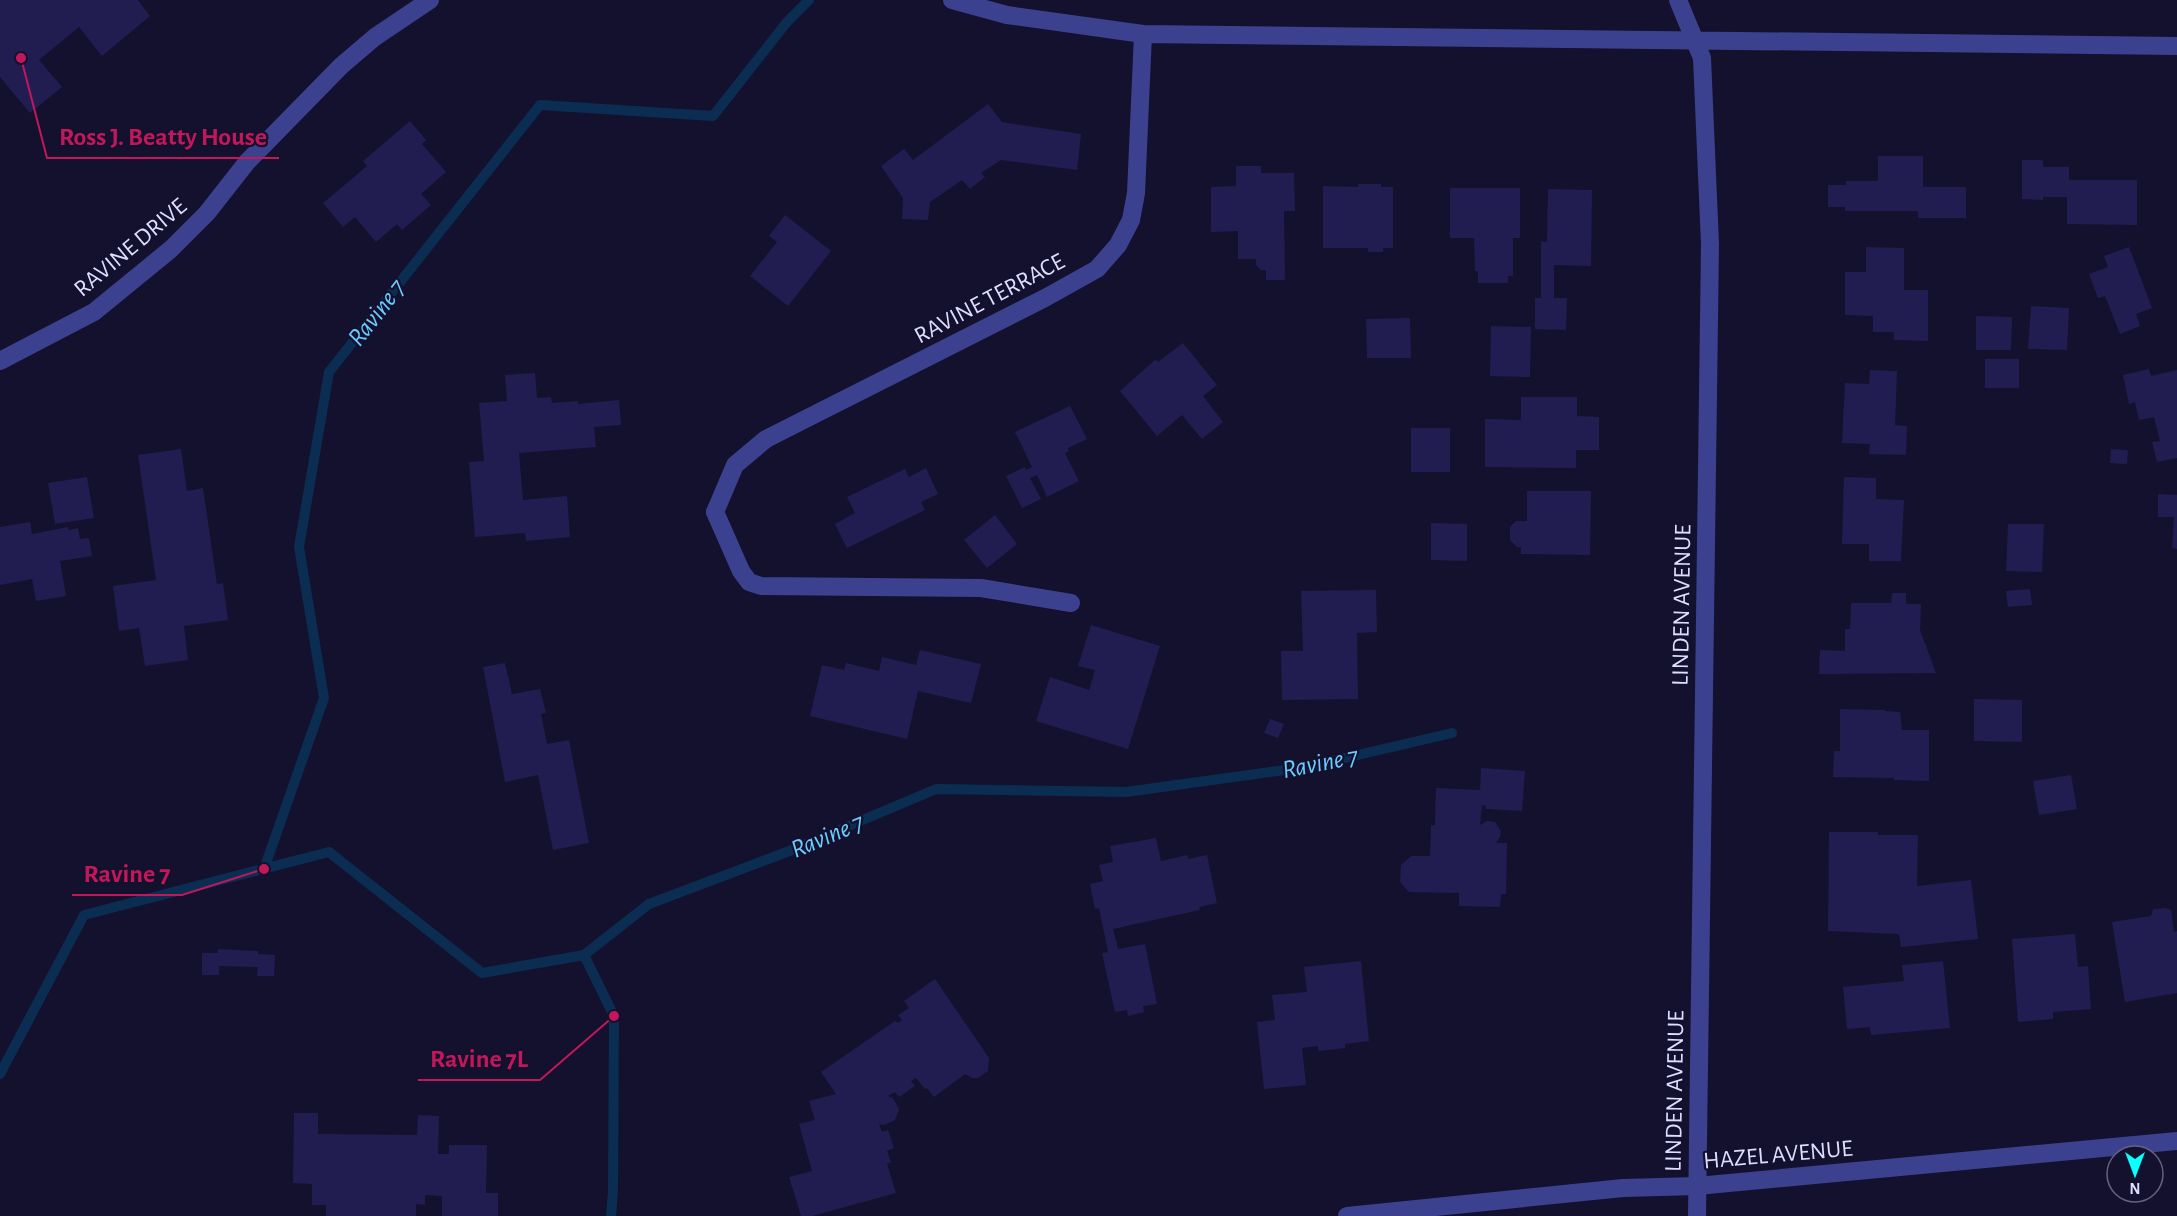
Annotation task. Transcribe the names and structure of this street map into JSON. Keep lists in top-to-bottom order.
{
  "streets": {
    "street": [
      "RAVINE DRIVE",
      "RAVINE TERRACE",
      "LINDEN AVENUE",
      "HAZEL AVENUE"
    ]
  },
  "crossings": [
    ["LINDEN AVENUE", "HAZEL AVENUE"]
  ],
  "water": ["Ravine 7"],
  "places": ["Ross J. Beatty House", "Ravine 7", "Ravine 7L"],
  "north": "bottom"
}
